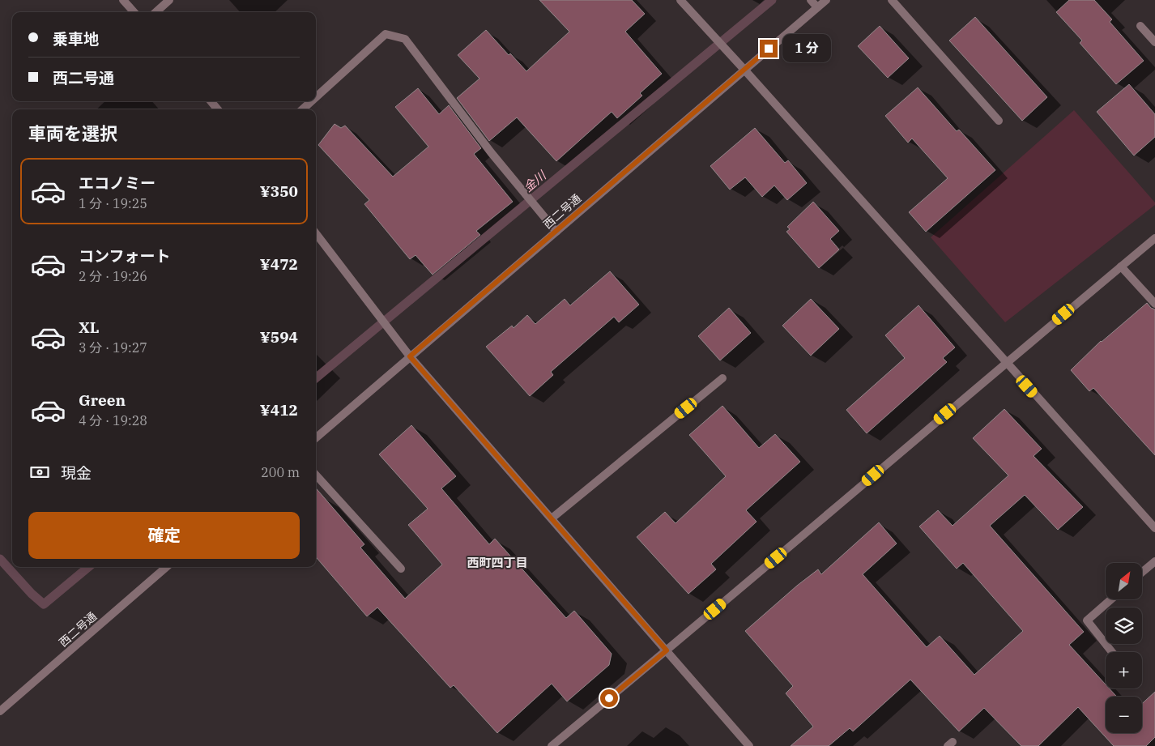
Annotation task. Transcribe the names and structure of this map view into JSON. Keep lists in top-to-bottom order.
{
  "streets": {
    "street": ["西二号通"]
  },
  "districts": ["西町四丁目"],
  "water": ["金川"],
  "north": "top right",
  "page": {
    "banner": ["乗車地", "西二号通"],
    "bubble": "1 分",
    "heading": "車両を選択",
    "list": [
      {
        "name": "エコノミー",
        "note": "1 分 · 19:25",
        "value": "¥350"
      },
      {
        "name": "コンフォート",
        "note": "2 分 · 19:26",
        "value": "¥472"
      },
      {
        "name": "XL",
        "note": "3 分 · 19:27",
        "value": "¥594"
      },
      {
        "name": "Green",
        "note": "4 分 · 19:28",
        "value": "¥412"
      }
    ],
    "pay": ["現金", "200 m"],
    "buttons": "確定",
    "map_buttons": ["+", "−"]
  }
}
